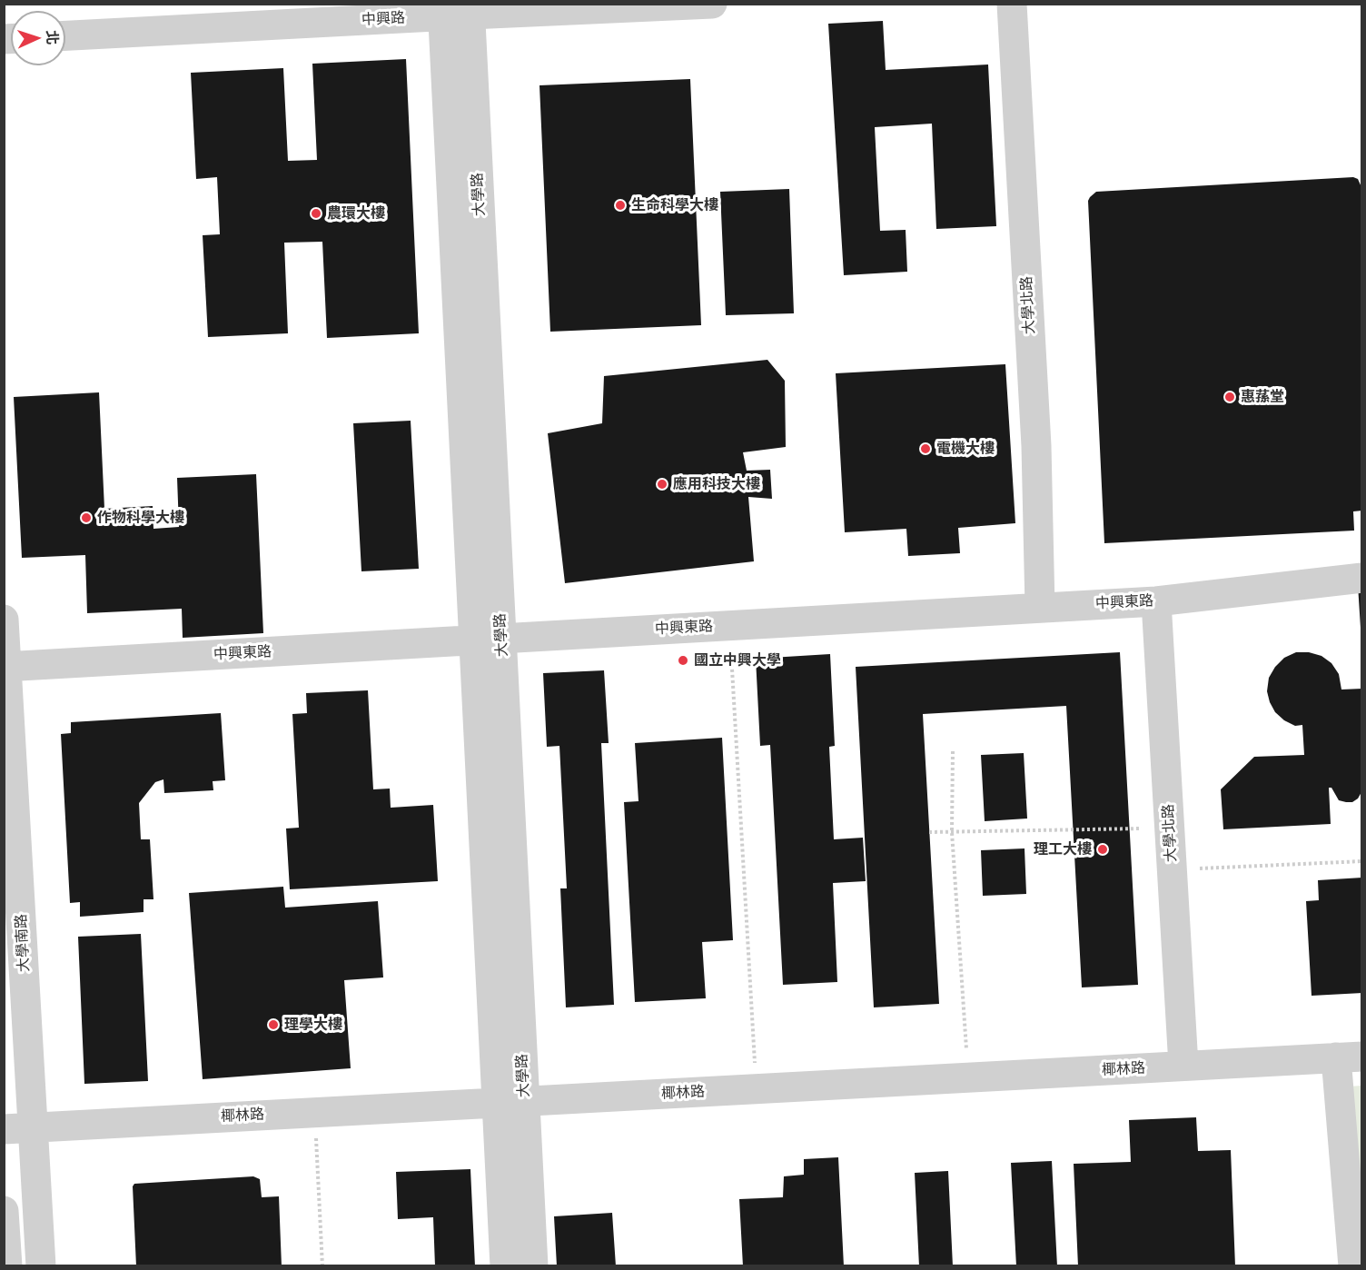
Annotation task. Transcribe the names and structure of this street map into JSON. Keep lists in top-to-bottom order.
{
  "streets": {
    "street": [
      "中興路",
      "大學路",
      "大學北路",
      "中興東路",
      "大學南路",
      "椰林路"
    ]
  },
  "crossings": [
    ["中興路", "大學路"],
    ["大學路", "中興東路"],
    ["大學路", "椰林路"],
    ["大學北路", "中興東路"],
    ["大學北路", "椰林路"],
    ["中興東路", "大學南路"],
    ["大學南路", "椰林路"]
  ],
  "places": [
    "生命科學大樓",
    "農環大樓",
    "惠蓀堂",
    "電機大樓",
    "應用科技大樓",
    "作物科學大樓",
    "國立中興大學",
    "理工大樓",
    "理學大樓"
  ],
  "north": "right"
}
